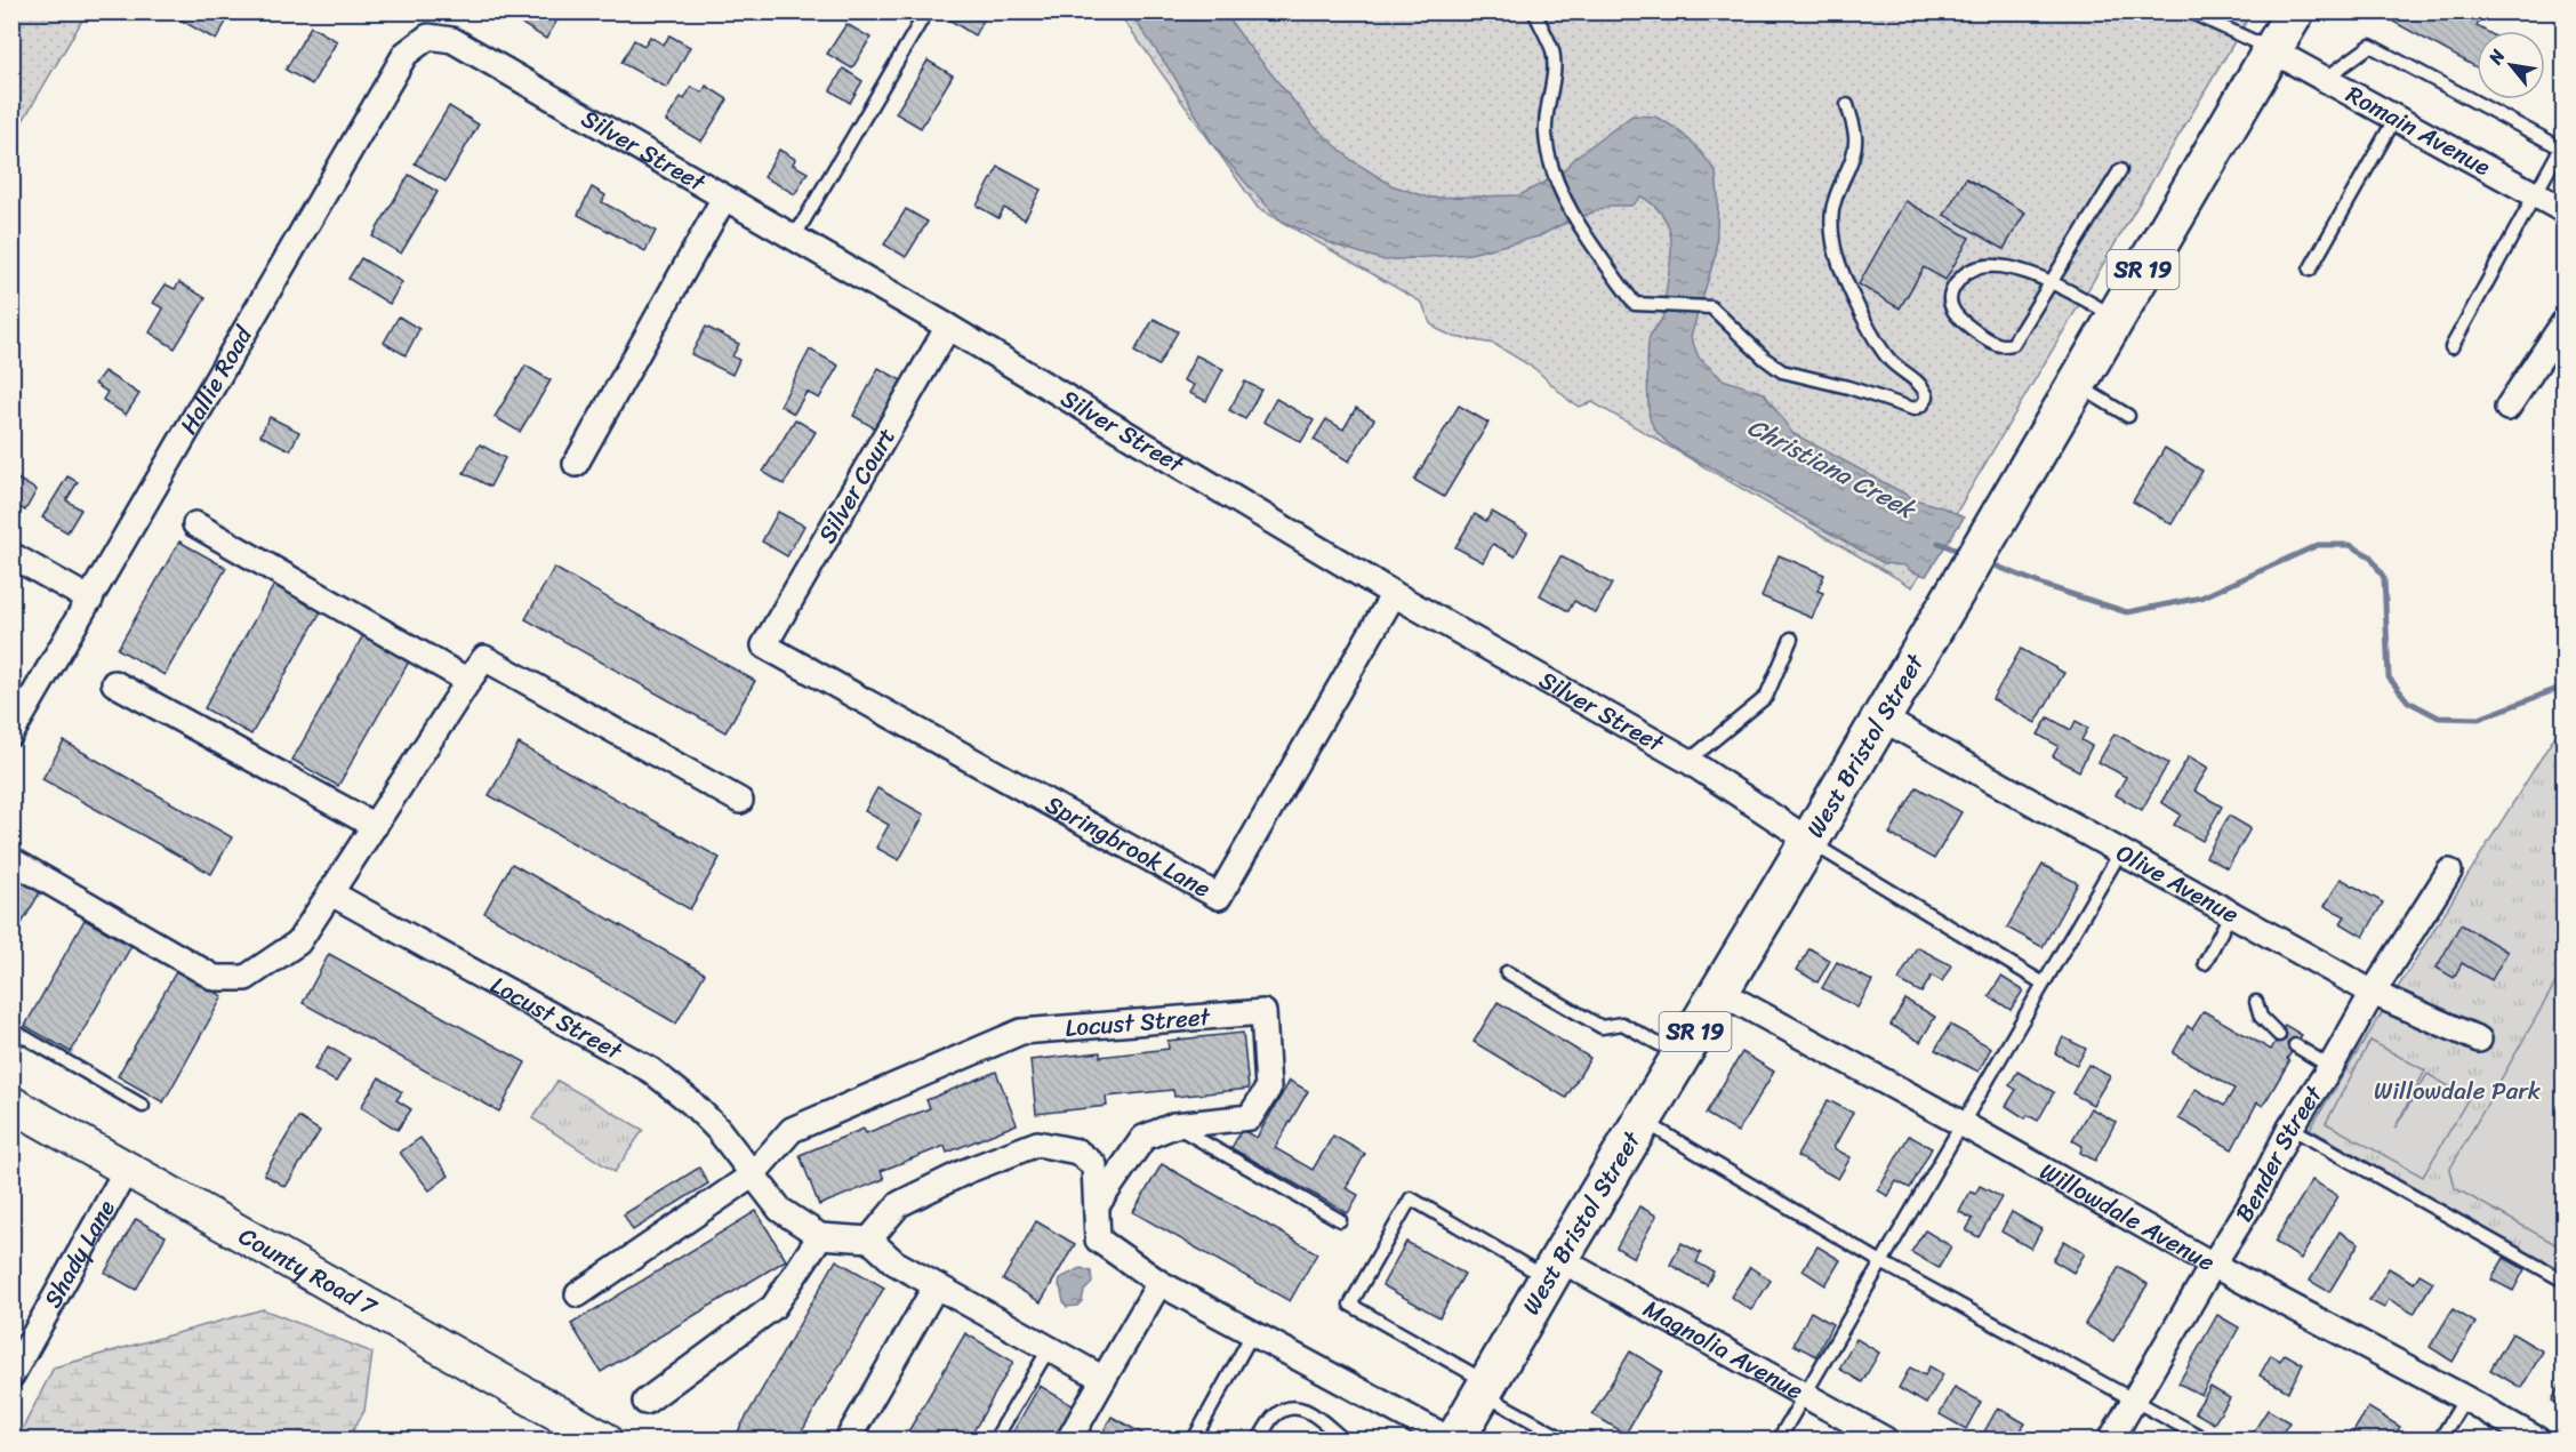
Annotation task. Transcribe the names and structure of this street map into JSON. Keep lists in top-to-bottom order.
{
  "streets": {
    "main road": ["SR 19", "West Bristol Street"],
    "street": [
      "Romain Avenue",
      "Silver Street",
      "Hallie Road",
      "Silver Court",
      "Springbrook Lane",
      "Olive Avenue",
      "Locust Street",
      "Bender Street",
      "Willowdale Avenue",
      "Shady Lane",
      "County Road 7",
      "Magnolia Avenue"
    ]
  },
  "crossings": [
    ["Romain Avenue", "SR 19"],
    ["Romain Avenue", "West Bristol Street"],
    ["Silver Street", "Hallie Road"],
    ["Silver Street", "Silver Court"],
    ["Silver Street", "West Bristol Street"],
    ["Silver Street", "Springbrook Lane"],
    ["SR 19", "West Bristol Street"],
    ["Silver Court", "Springbrook Lane"],
    ["West Bristol Street", "Olive Avenue"],
    ["West Bristol Street", "Willowdale Avenue"],
    ["West Bristol Street", "Magnolia Avenue"],
    ["Olive Avenue", "Bender Street"],
    ["Bender Street", "Willowdale Avenue"],
    ["Shady Lane", "County Road 7"]
  ],
  "water": ["Christiana Creek"],
  "parks": ["Willowdale Park"],
  "north": "top left"
}
